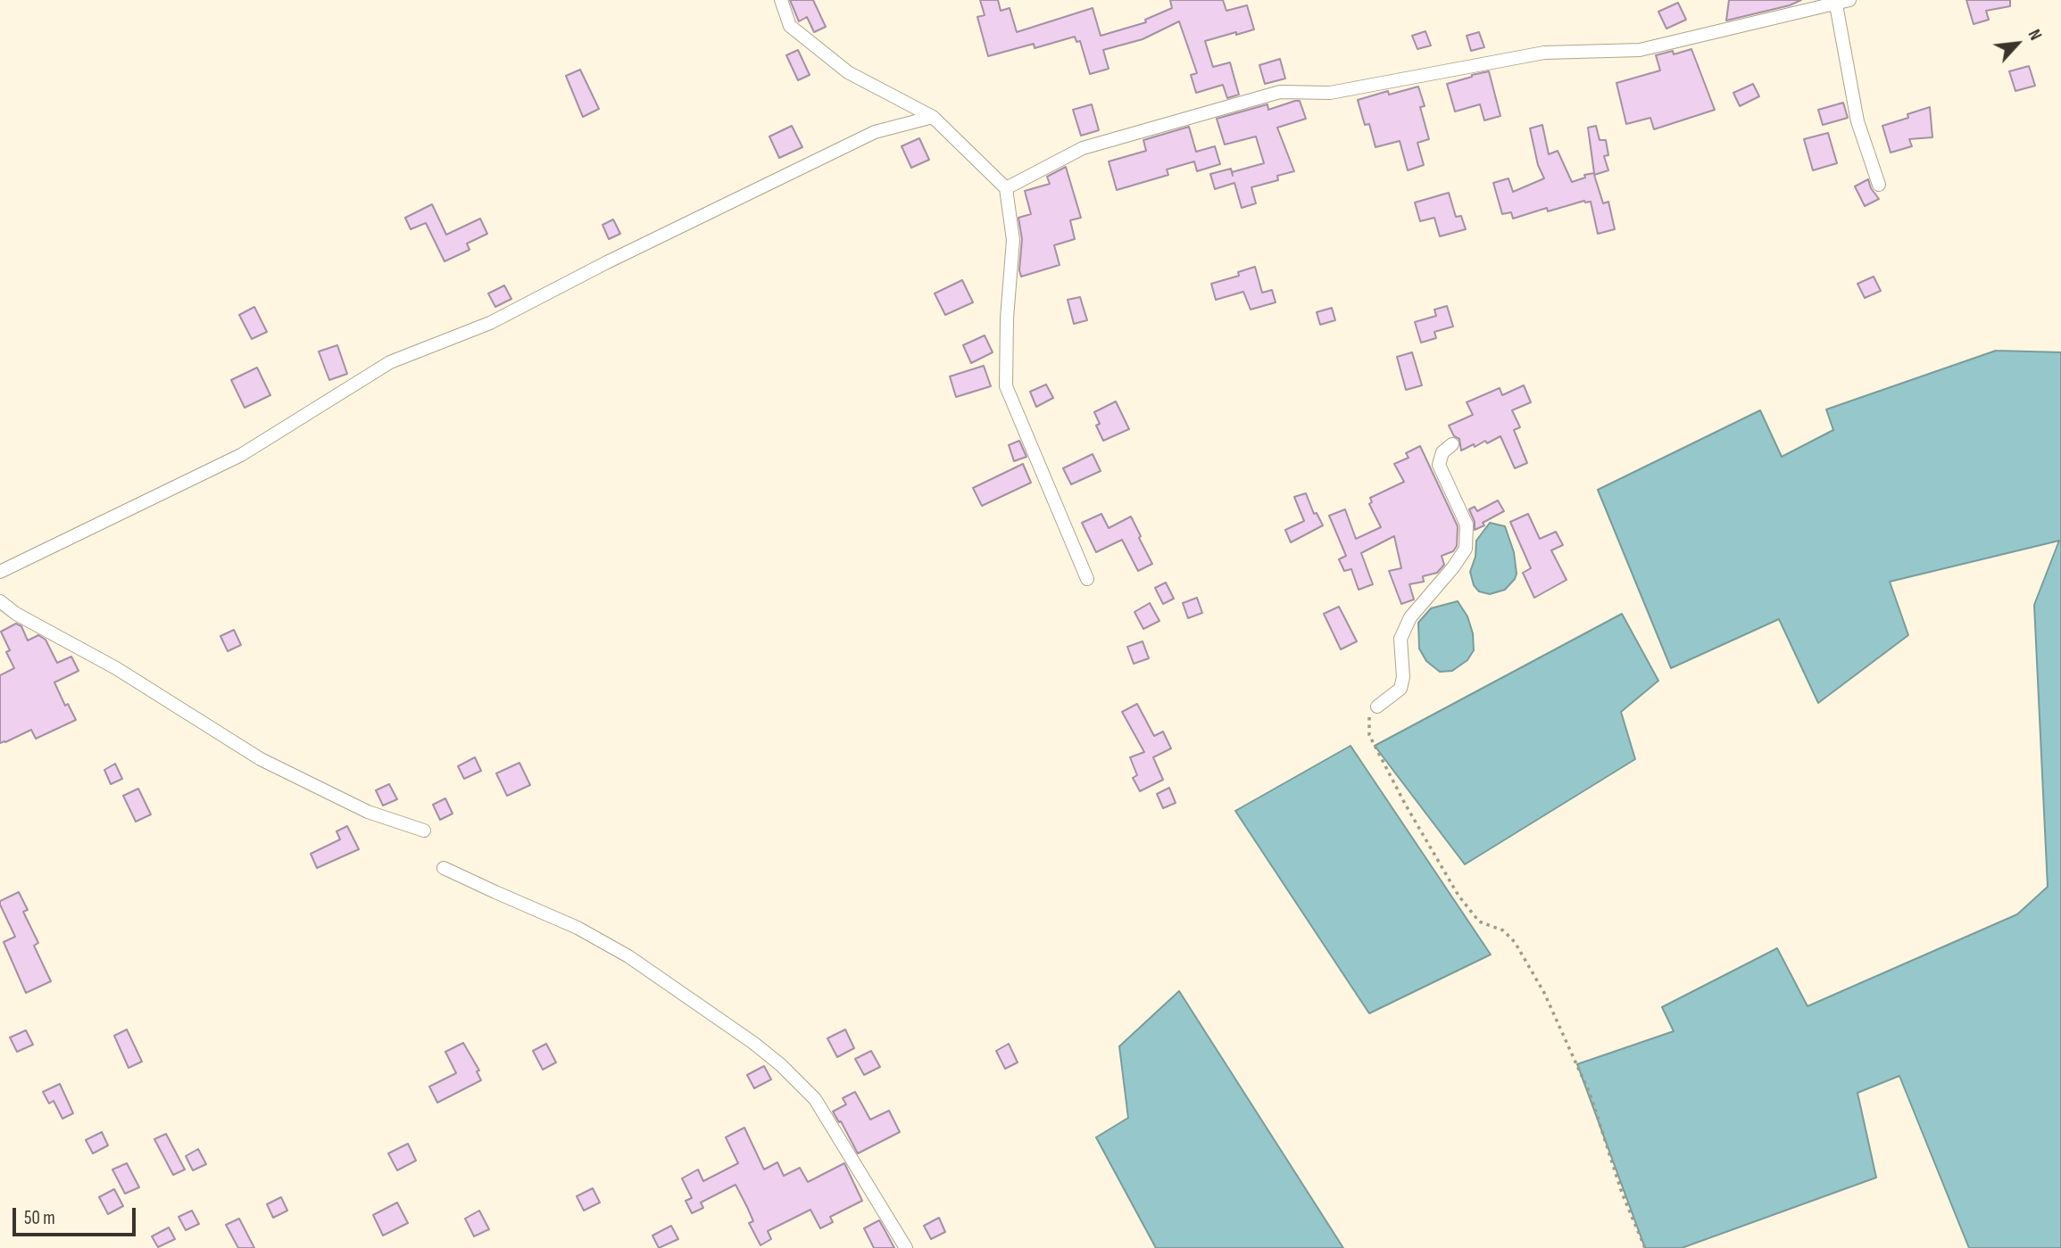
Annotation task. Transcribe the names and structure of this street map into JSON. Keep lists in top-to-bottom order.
{
  "scale_bar": "50 m",
  "north": "top right"
}
